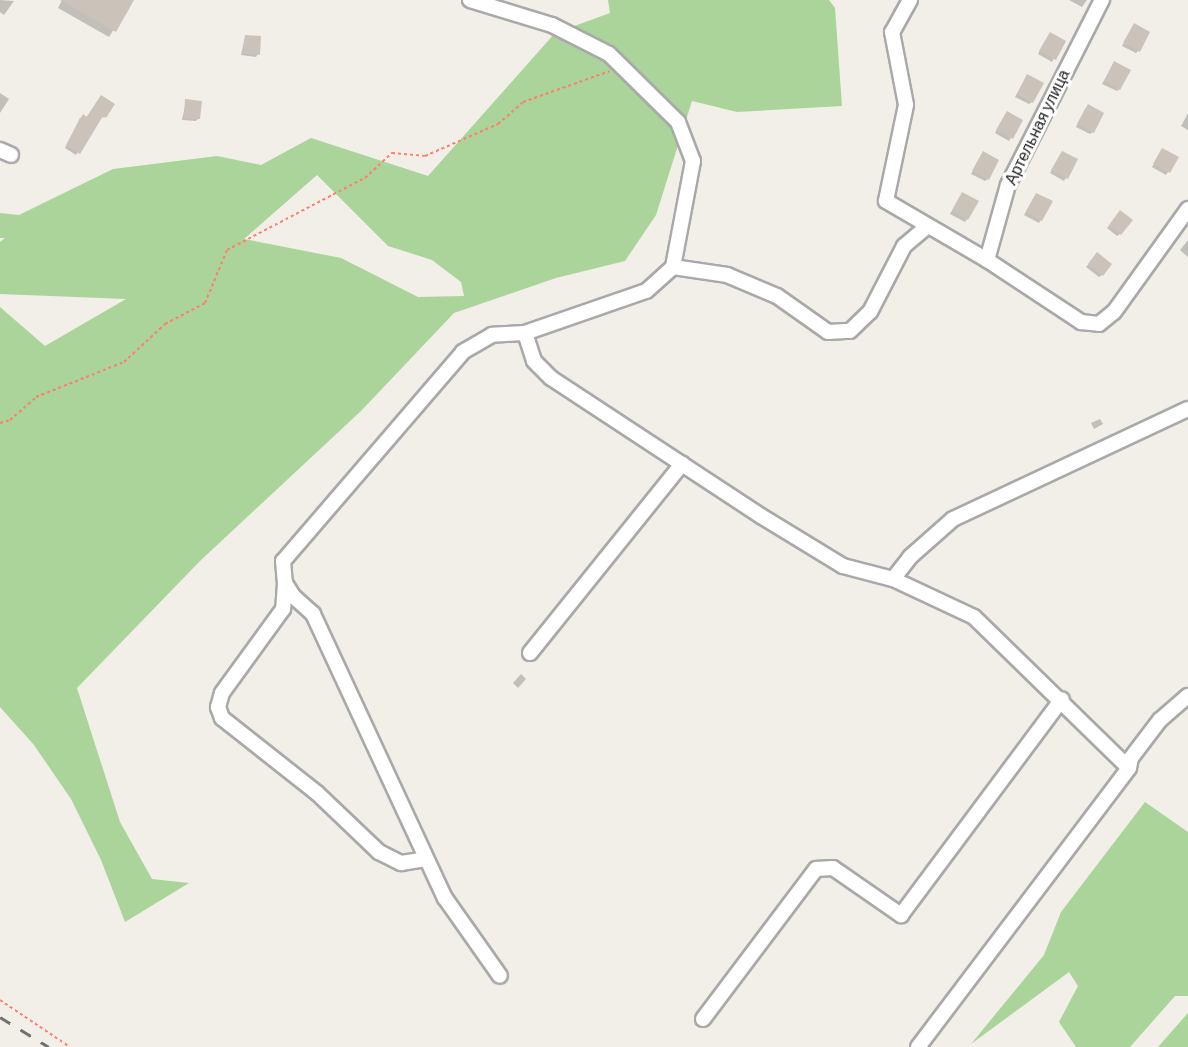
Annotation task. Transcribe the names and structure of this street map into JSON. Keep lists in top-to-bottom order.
{
  "streets": {
    "street": ["Артельная улица"]
  }
}
